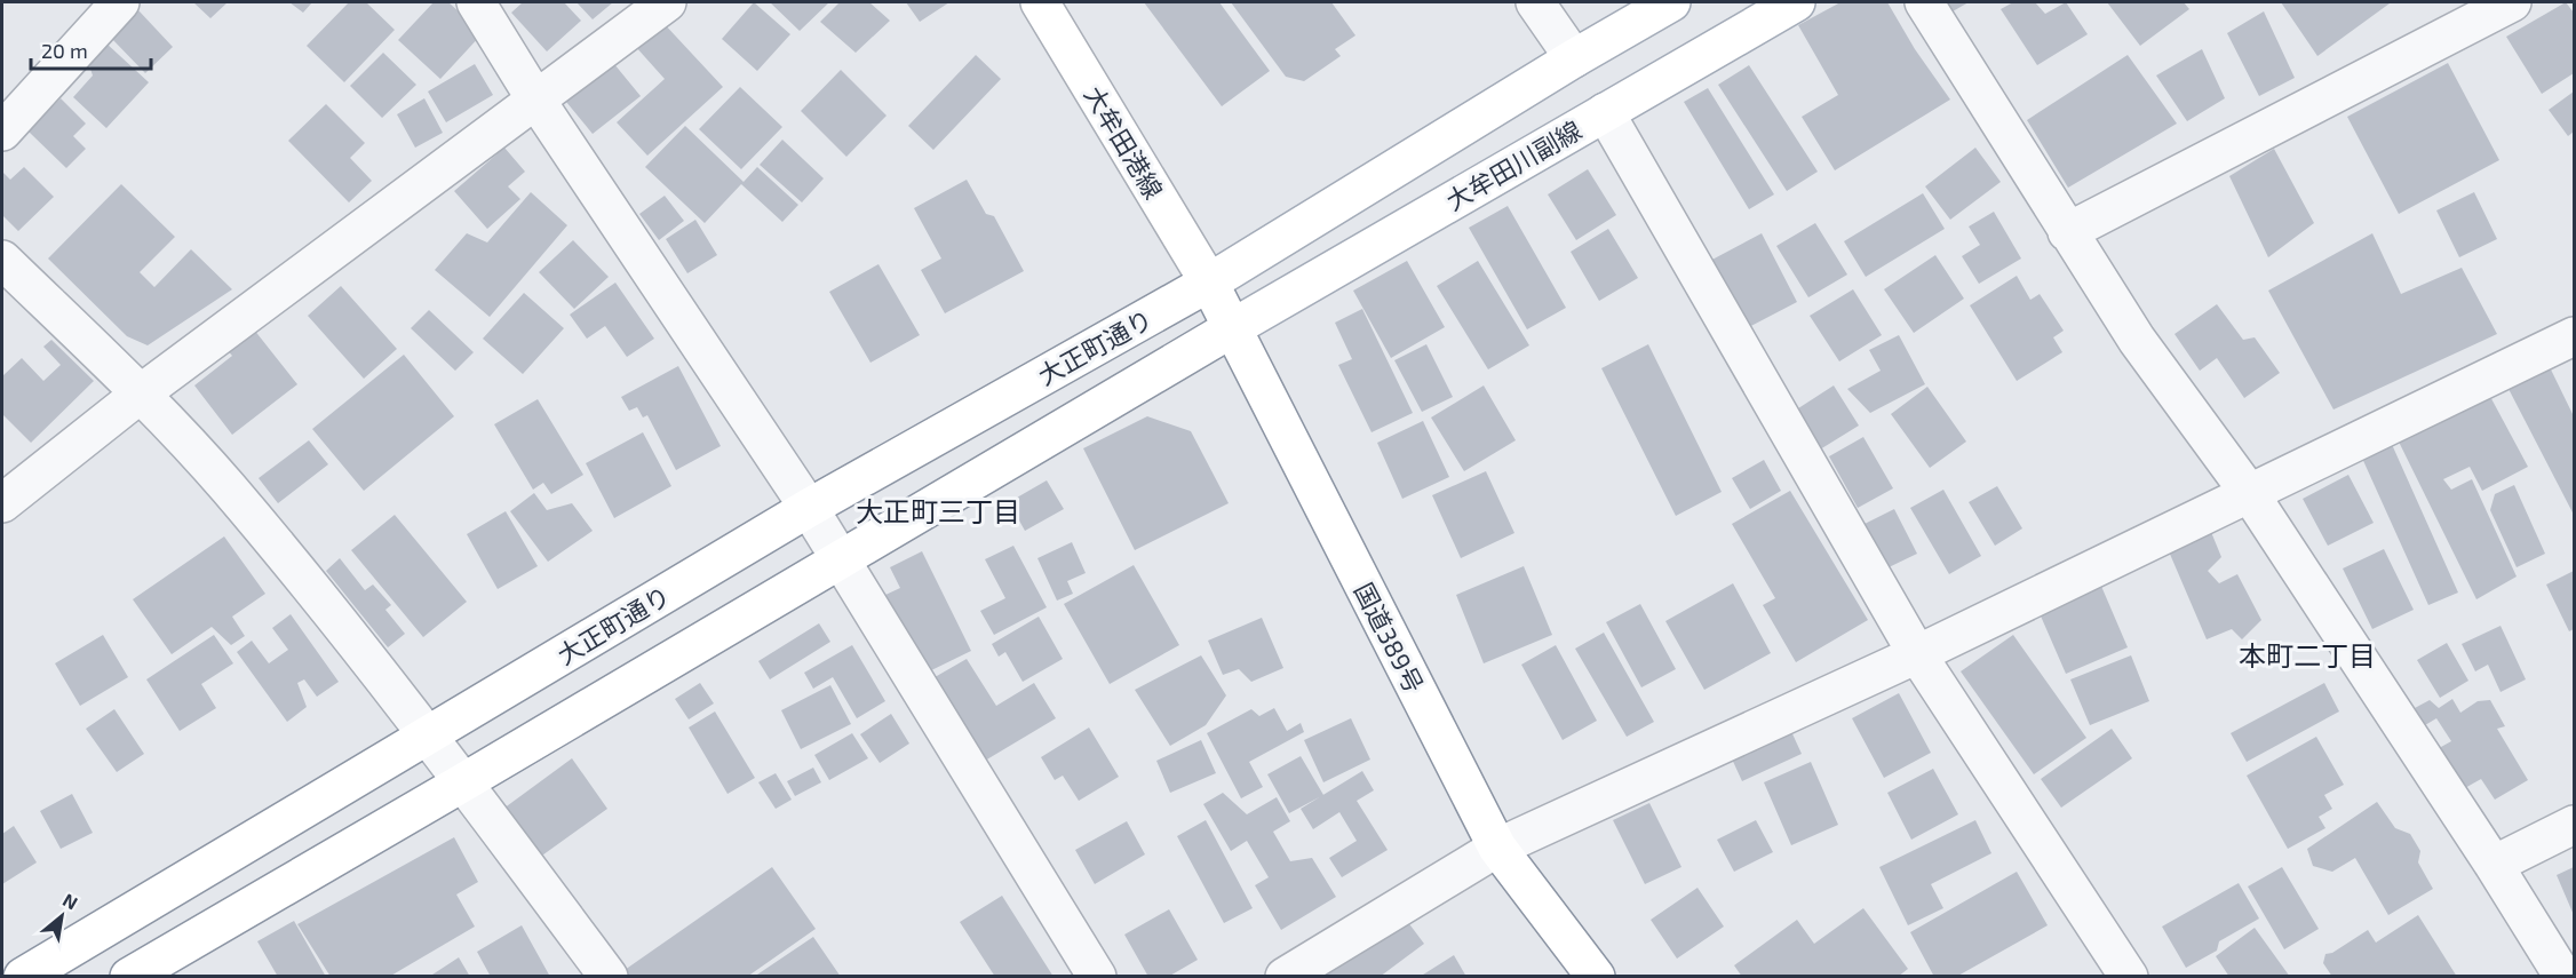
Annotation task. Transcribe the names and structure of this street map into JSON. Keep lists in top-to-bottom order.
{
  "streets": {
    "main road": [
      "大牟田港線",
      "大牟田川副線",
      "大正町通り",
      "国道389号"
    ]
  },
  "crossings": [
    ["大牟田港線", "大正町通り"],
    ["大牟田港線", "国道389号"],
    ["大牟田川副線", "大正町通り"],
    ["大牟田川副線", "国道389号"],
    ["大正町通り", "国道389号"]
  ],
  "districts": ["大正町三丁目", "本町二丁目"],
  "scale_bar": "20 m",
  "north": "top right"
}
